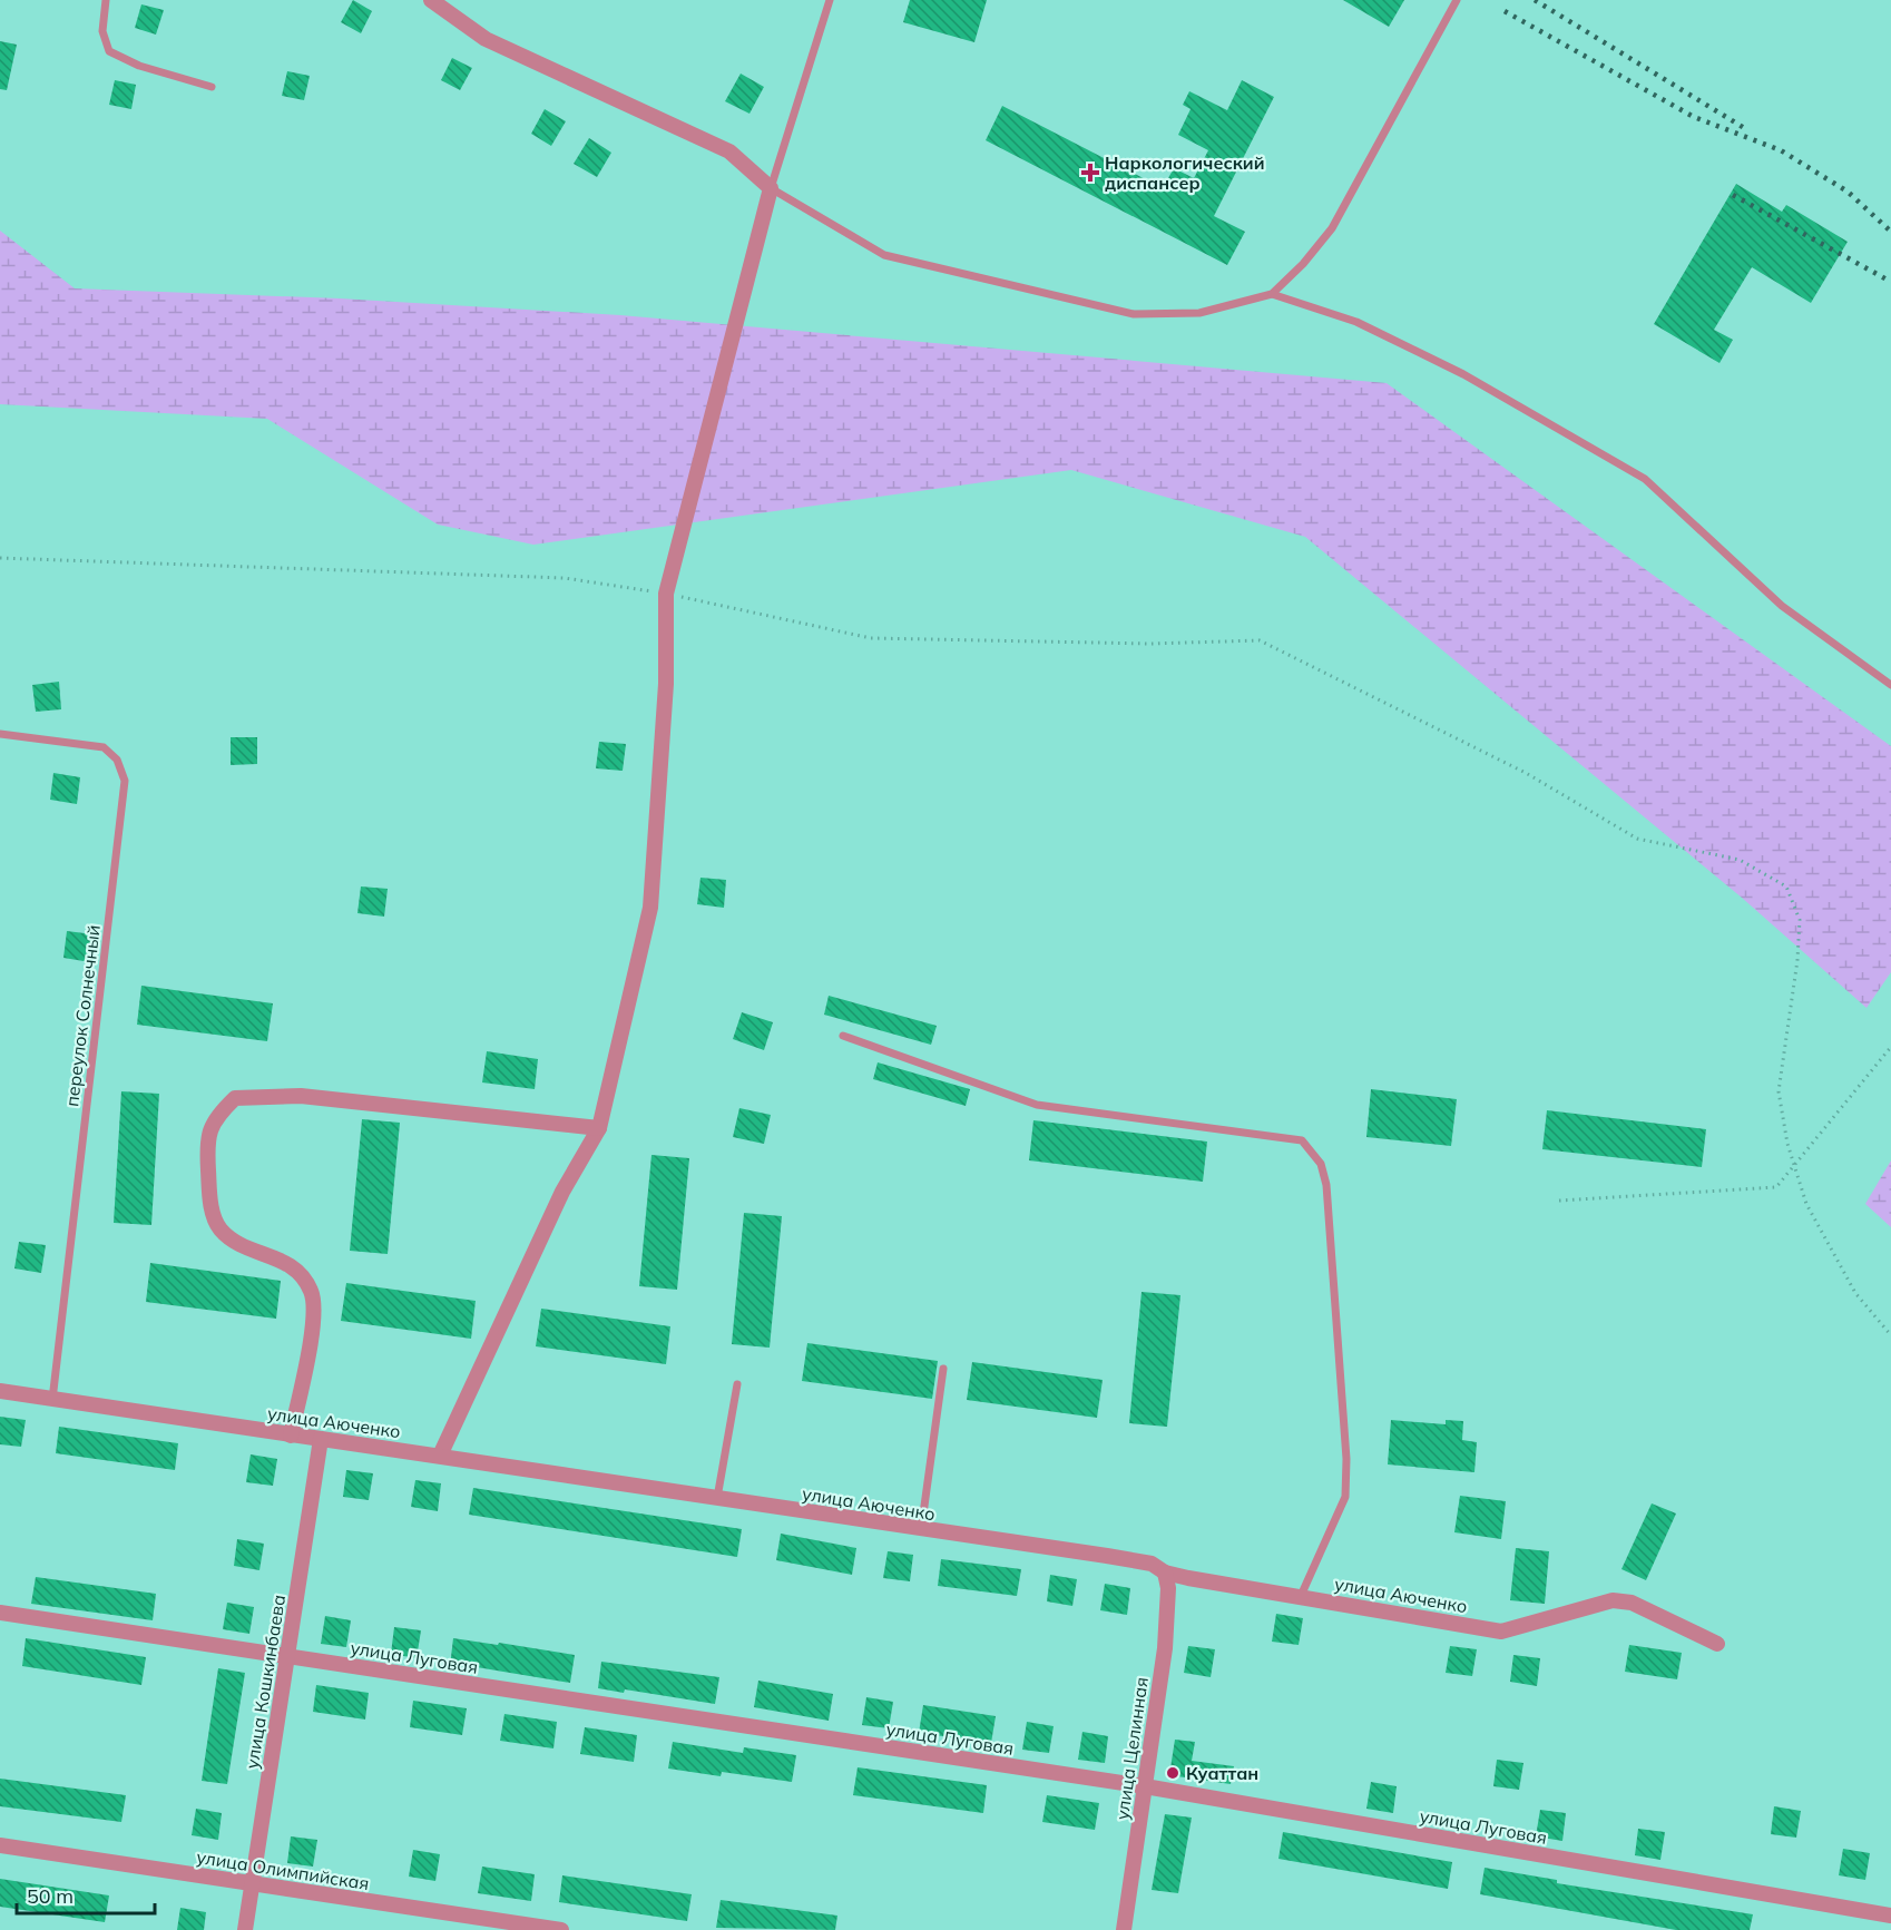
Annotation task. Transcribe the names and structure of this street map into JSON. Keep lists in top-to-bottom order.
{
  "streets": {
    "street": [
      "улица Аюченко",
      "улица Луговая",
      "улица Кошкинбаева",
      "улица Целинная",
      "улица Олимпийская"
    ],
    "lane": ["переулок Солнечный"]
  },
  "crossings": [
    ["переулок Солнечный", "улица Аюченко"],
    ["улица Аюченко", "улица Кошкинбаева"],
    ["улица Аюченко", "улица Целинная"],
    ["улица Луговая", "улица Кошкинбаева"],
    ["улица Луговая", "улица Целинная"],
    ["улица Кошкинбаева", "улица Олимпийская"]
  ],
  "places": {
    "health": ["Наркологический диспансер"],
    "other": ["Куаттан"]
  },
  "scale_bar": "50 m"
}
